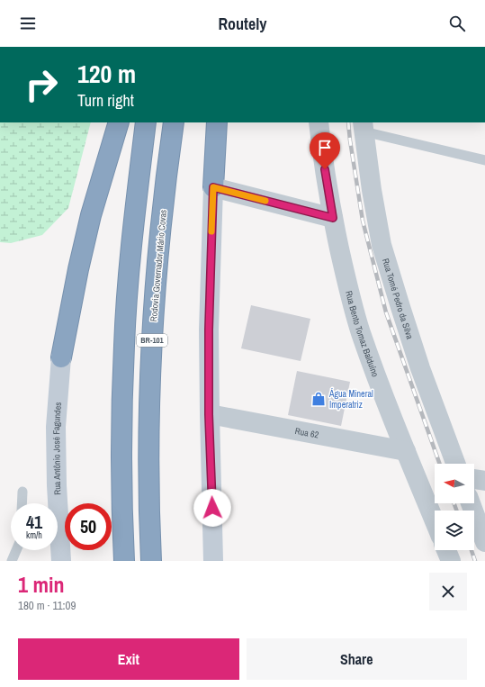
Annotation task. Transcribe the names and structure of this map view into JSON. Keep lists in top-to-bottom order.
{
  "streets": {
    "highway": ["Rodovia Governador Mário Covas", "BR-101"],
    "main road": ["Rua Antônio José Fagundes"],
    "street": ["Rua Tomé Pedro da Silva", "Rua Bento Tomaz Balduíno", "Rua 62"]
  },
  "crossings": [
    ["Rua Bento Tomaz Balduíno", "Rua 62"]
  ],
  "places": {
    "shop": ["Água Mineral Imperatriz"]
  },
  "north": "left",
  "page": {
    "header": "Routely",
    "turn": ["120 m", "Turn right"],
    "speed": "41 km/h",
    "limit": "50",
    "heading": ["1 min", "180 m · 11:09"],
    "buttons": ["Exit", "Share"]
  }
}
